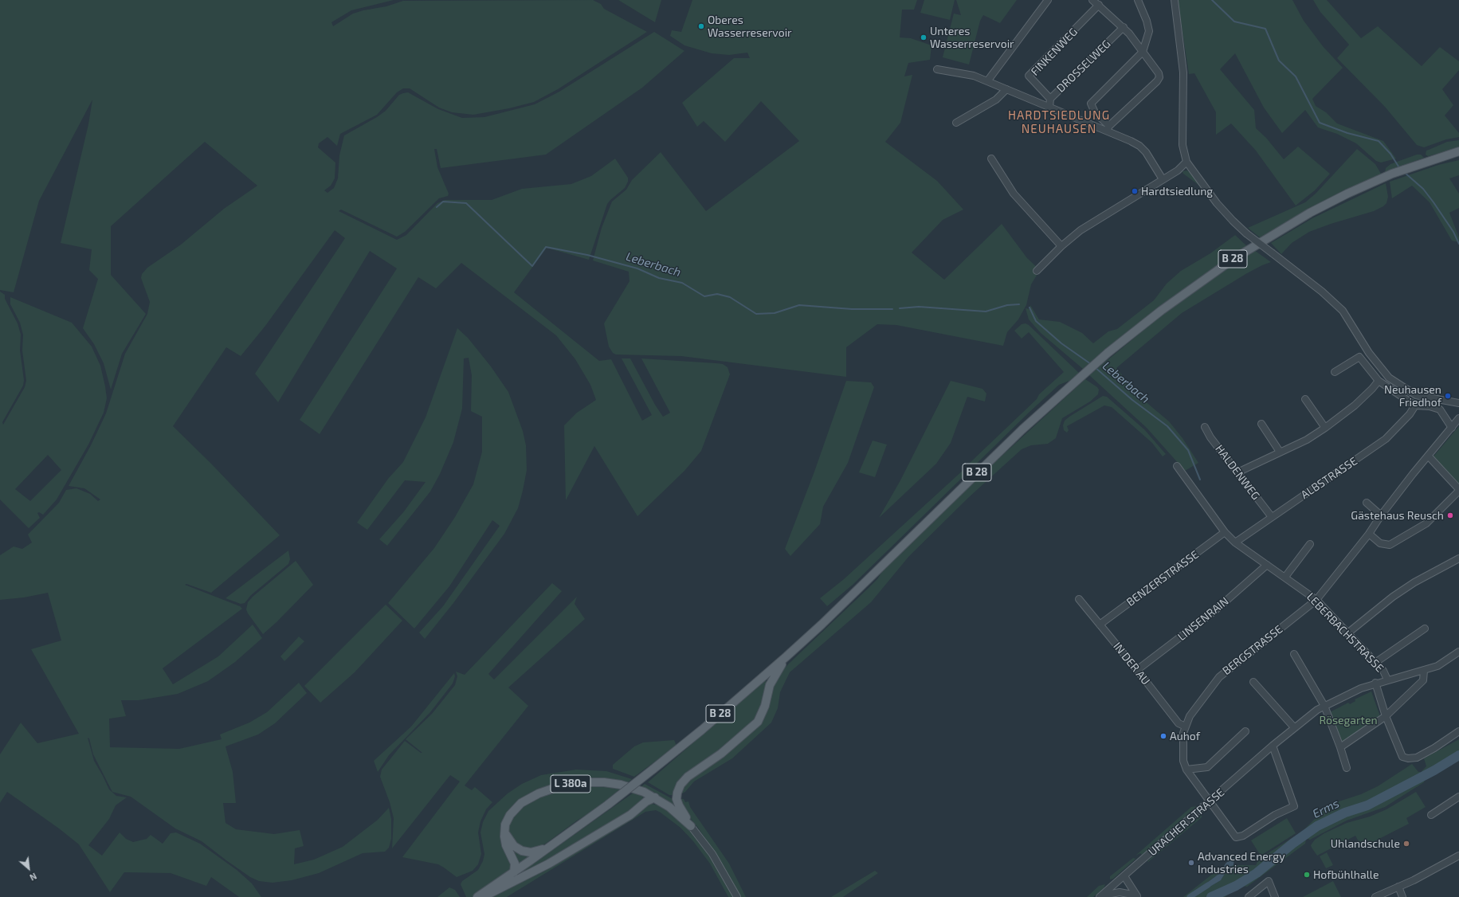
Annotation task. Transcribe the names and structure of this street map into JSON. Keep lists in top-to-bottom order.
{
  "streets": {
    "main road": ["B 28", "L 380a"],
    "street": [
      "FINKENWEG",
      "DROSSELWEG",
      "HALDENWEG",
      "ALBSTRASSE",
      "BENZERSTRASSE",
      "LINSENRAIN",
      "LEBERBACHSTRASSE",
      "BERGSTRASSE",
      "IN DER AU",
      "URACHER STRASSE"
    ]
  },
  "crossings": [
    ["FINKENWEG", "DROSSELWEG"],
    ["HALDENWEG", "ALBSTRASSE"],
    ["ALBSTRASSE", "LEBERBACHSTRASSE"],
    ["BENZERSTRASSE", "LEBERBACHSTRASSE"],
    ["BENZERSTRASSE", "IN DER AU"],
    ["LINSENRAIN", "LEBERBACHSTRASSE"],
    ["LINSENRAIN", "IN DER AU"],
    ["LEBERBACHSTRASSE", "BERGSTRASSE"],
    ["LEBERBACHSTRASSE", "URACHER STRASSE"],
    ["BERGSTRASSE", "IN DER AU"],
    ["BERGSTRASSE", "URACHER STRASSE"]
  ],
  "districts": ["HARDTSIEDLUNG NEUHAUSEN"],
  "water": ["Leberbach", "Erms"],
  "parks": ["Rösegarten"],
  "places": [
    "Oberes Wasserreservoir",
    "Unteres Wasserreservoir",
    "Hardtsiedlung",
    "Neuhausen Friedhof",
    "Gästehaus Reusch",
    "Auhof",
    "Uhlandschule",
    "Advanced Energy Industries",
    "Hofbühlhalle"
  ],
  "north": "bottom right"
}
